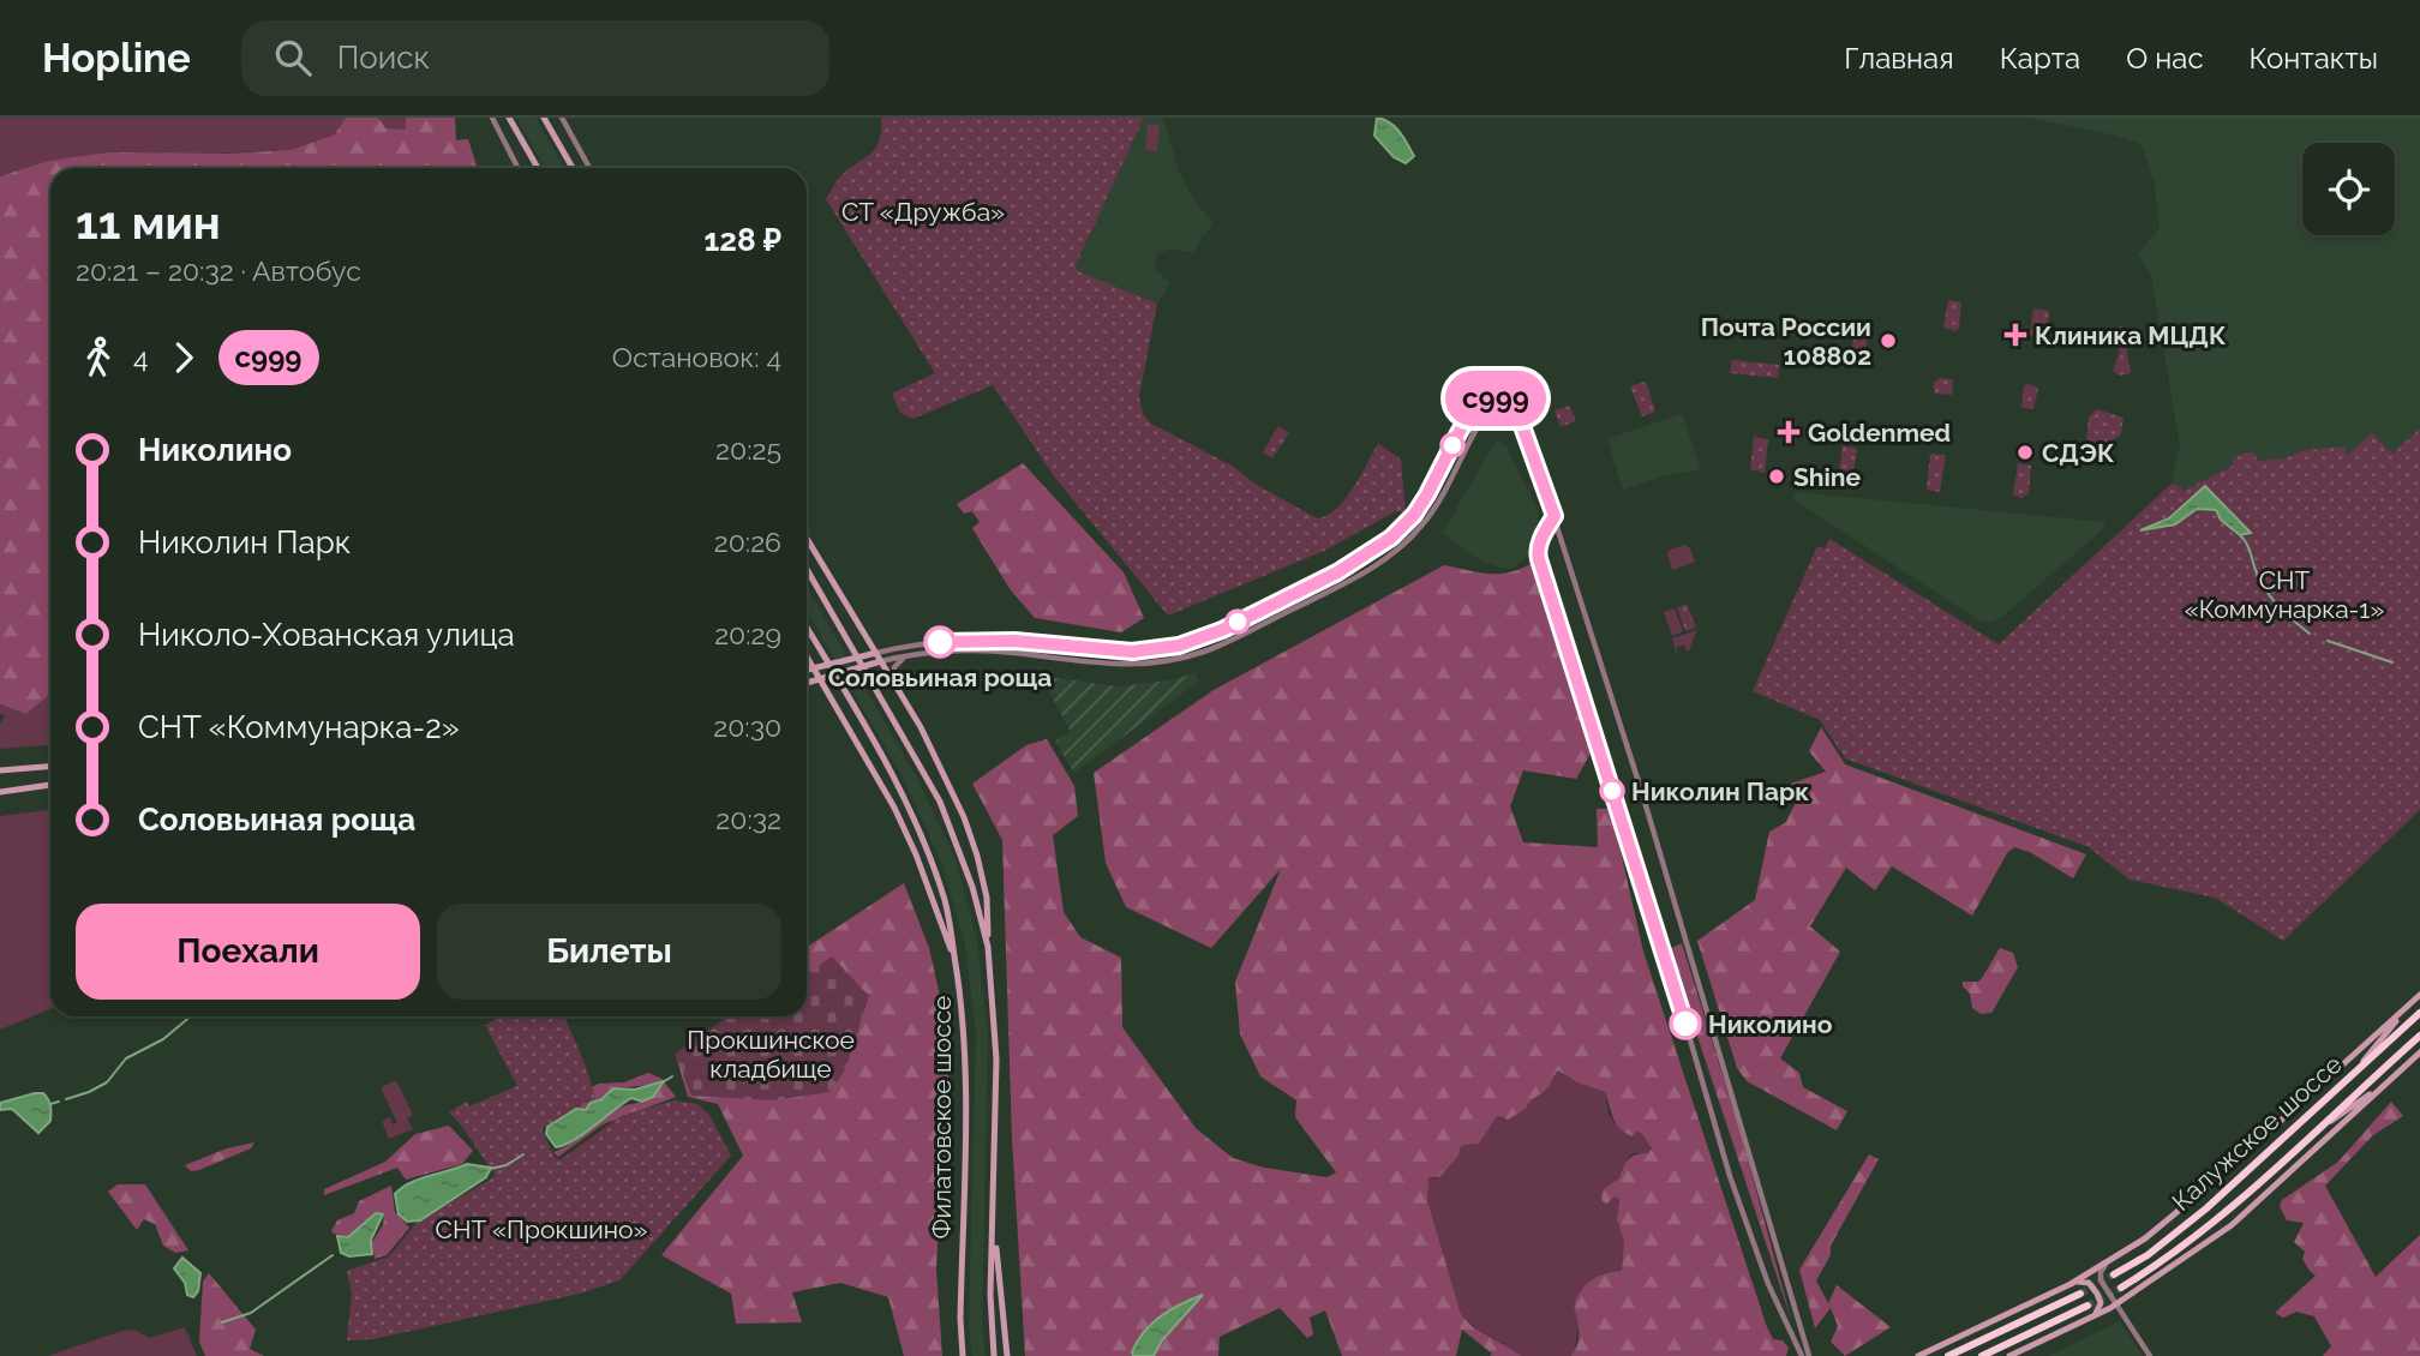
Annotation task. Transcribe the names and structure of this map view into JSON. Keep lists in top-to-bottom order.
{
  "streets": {
    "highway": ["Калужское шоссе"],
    "main road": ["Филатовское шоссе"]
  },
  "parks": [
    "СТ «Дружба»",
    "СНТ «Коммунарка-1»",
    "Прокшинское кладбище",
    "СНТ «Прокшино»"
  ],
  "places": {
    "health": ["Клиника МЦДК", "Goldenmed"],
    "other": [
      "Почта России 108802",
      "СДЭК",
      "Shine",
      "Соловьиная роща",
      "Николин Парк",
      "Николино"
    ]
  },
  "lines": ["bus line с999"],
  "page": {
    "header": "Hopline",
    "search": "Поиск",
    "nav": [
      "Главная",
      "Карта",
      "О нас",
      "Контакты"
    ],
    "on_map": "с999",
    "heading": ["11 мин", "20:21 – 20:32 · Автобус", "128 ₽"],
    "legs": ["4", "с999", "Остановок: 4"],
    "list": [
      {
        "name": "Николино",
        "value": "20:25"
      },
      {
        "name": "Николин Парк",
        "value": "20:26"
      },
      {
        "name": "Николо-Хованская улица",
        "value": "20:29"
      },
      {
        "name": "СНТ «Коммунарка-2»",
        "value": "20:30"
      },
      {
        "name": "Соловьиная роща",
        "value": "20:32"
      }
    ],
    "buttons": ["Поехали", "Билеты"]
  }
}
